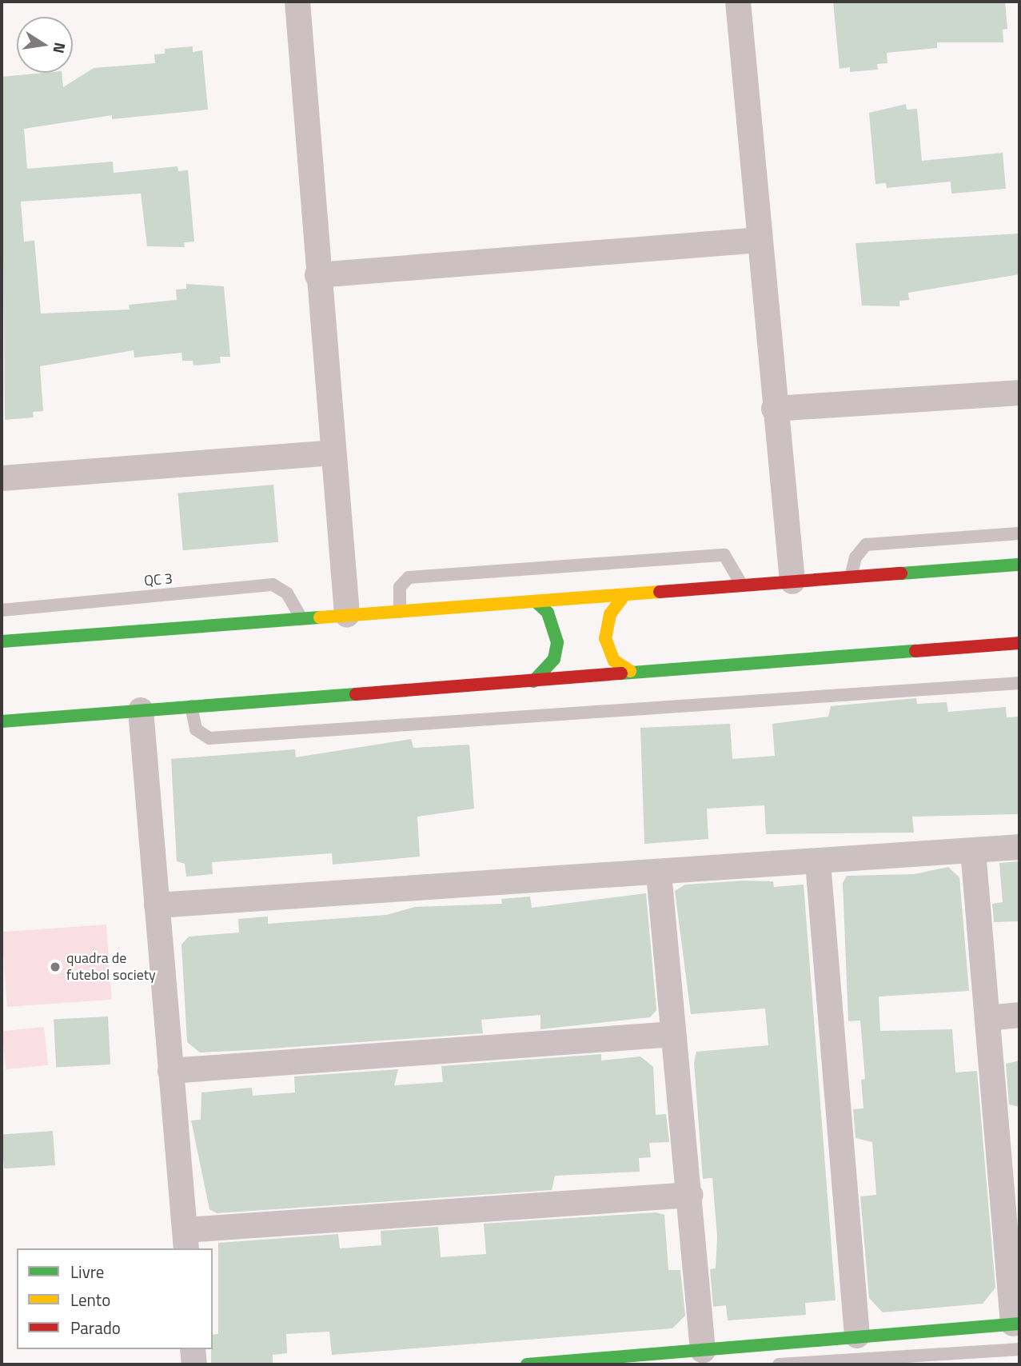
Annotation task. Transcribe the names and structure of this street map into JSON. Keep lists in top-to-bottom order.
{
  "streets": {
    "lane": ["QC 3"]
  },
  "places": ["quadra de futebol society"],
  "legend": ["Livre", "Lento", "Parado"],
  "north": "right"
}
